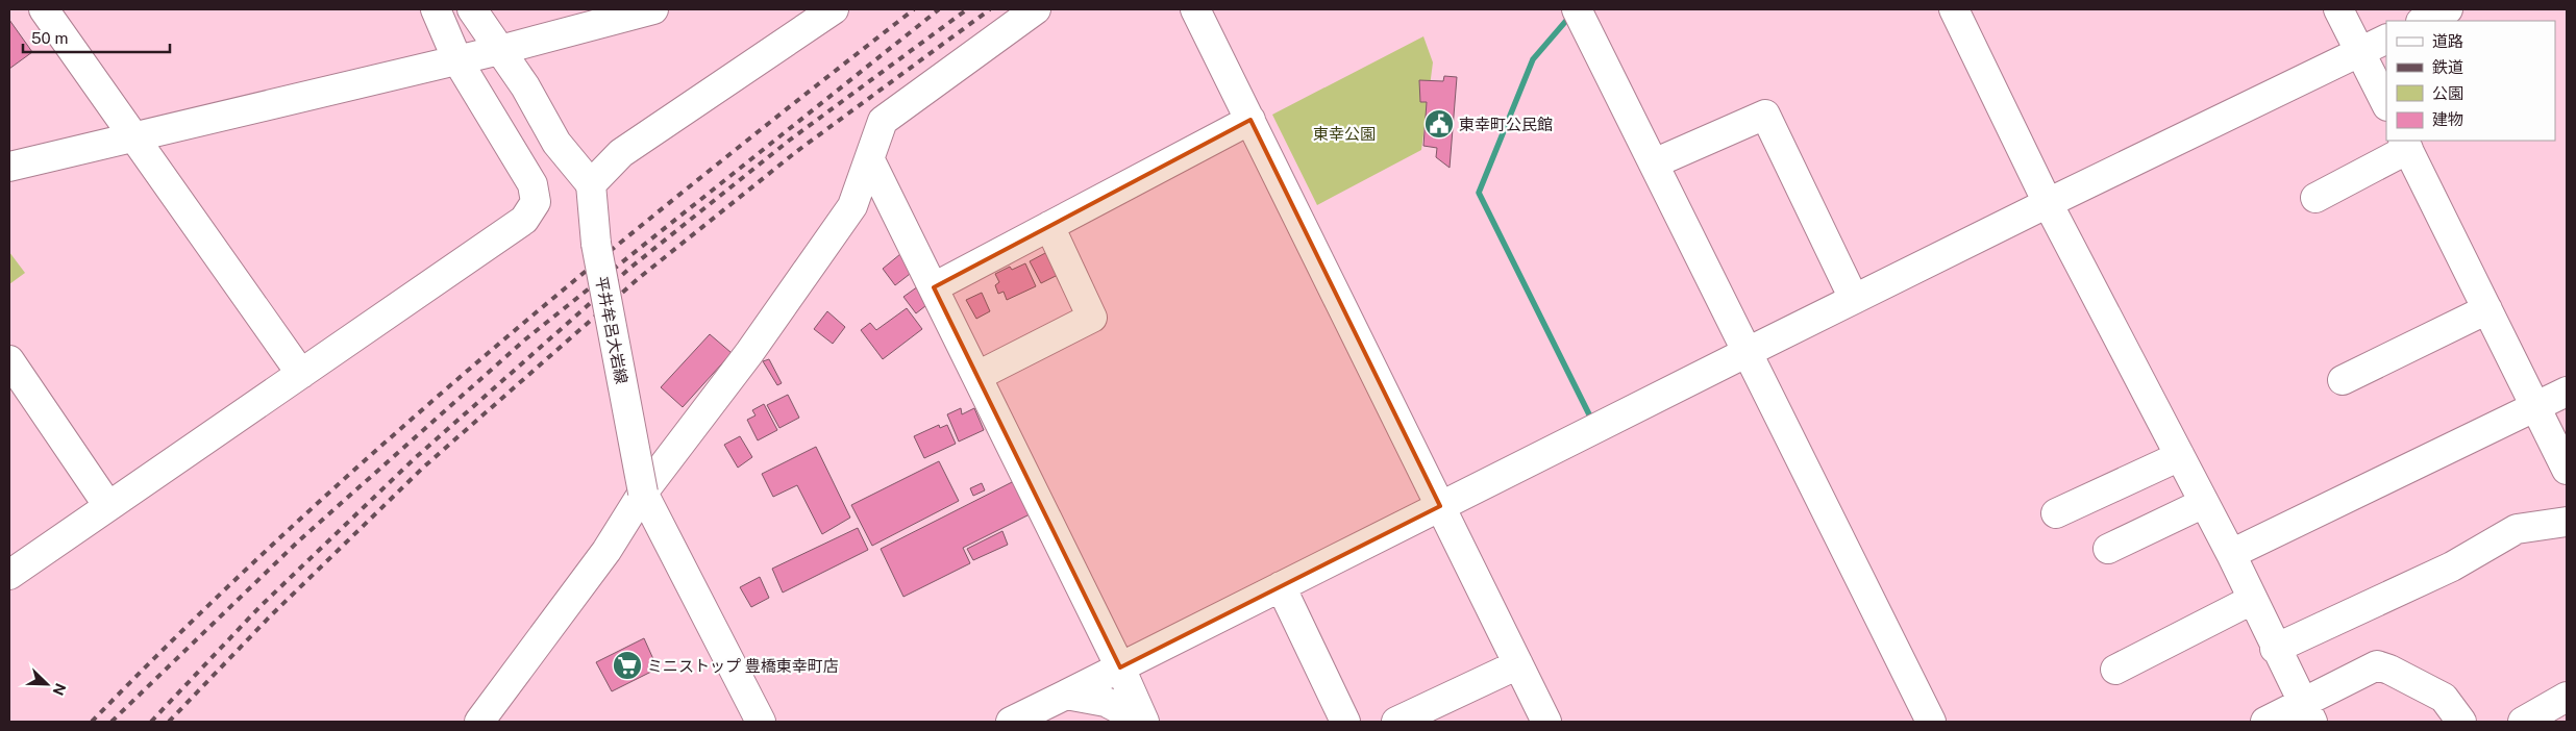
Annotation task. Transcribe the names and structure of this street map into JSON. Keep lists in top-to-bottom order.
{
  "streets": {
    "street": ["平井牟呂大岩線"]
  },
  "parks": ["東幸公園"],
  "places": {
    "public building": ["東幸町公民館"],
    "supermarket": ["ミニストップ 豊橋東幸町店"]
  },
  "legend": [
    "道路",
    "鉄道",
    "公園",
    "建物"
  ],
  "scale_bar": "50 m",
  "north": "bottom right"
}
